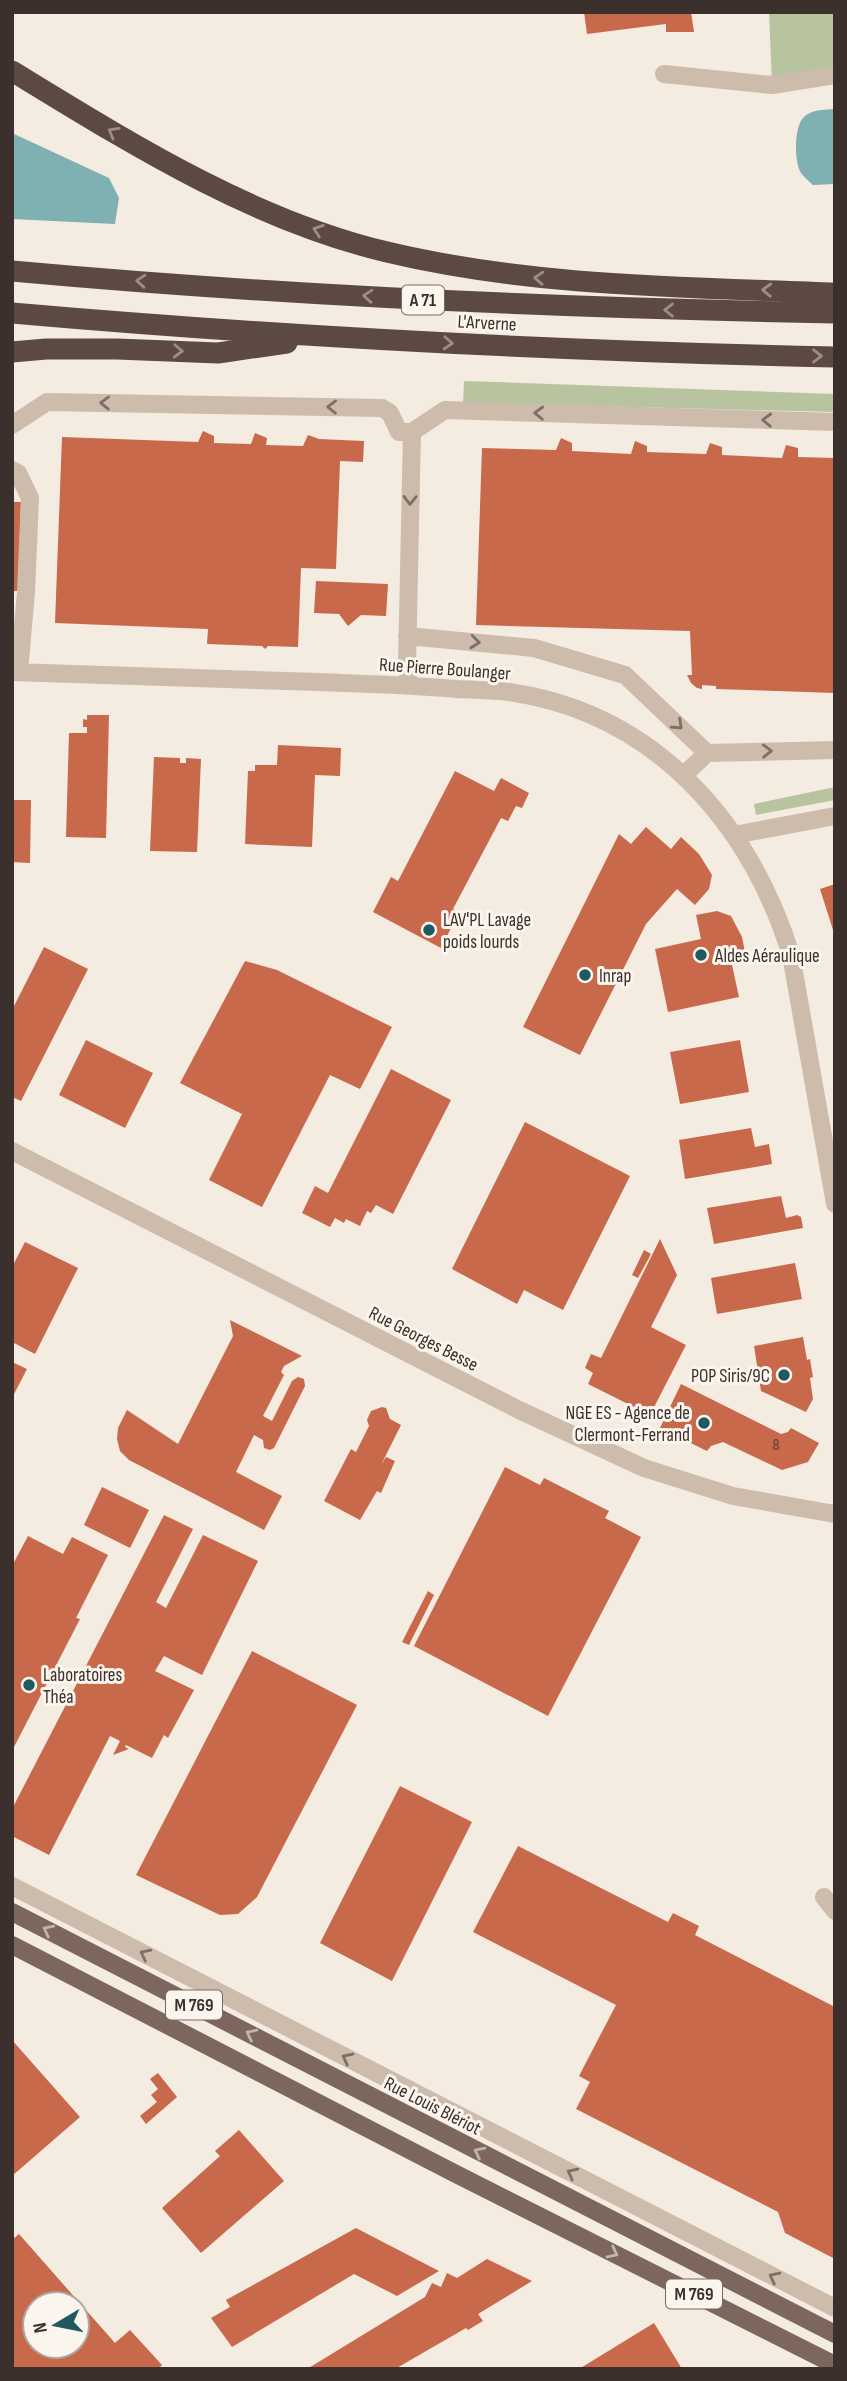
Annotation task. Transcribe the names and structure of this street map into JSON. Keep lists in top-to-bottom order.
{
  "streets": {
    "highway": ["A 71", "L'Arverne"],
    "main road": ["M 769", "Rue Louis Blériot"],
    "street": ["Rue Pierre Boulanger", "Rue Georges Besse"]
  },
  "one_way": ["Rue Louis Blériot"],
  "places": [
    "LAV'PL Lavage poids lourds",
    "Aldes Aéraulique",
    "Inrap",
    "POP Siris/9C",
    "NGE ES - Agence de Clermont-Ferrand",
    "Laboratoires Théa"
  ],
  "house_numbers": ["8"],
  "north": "left"
}
